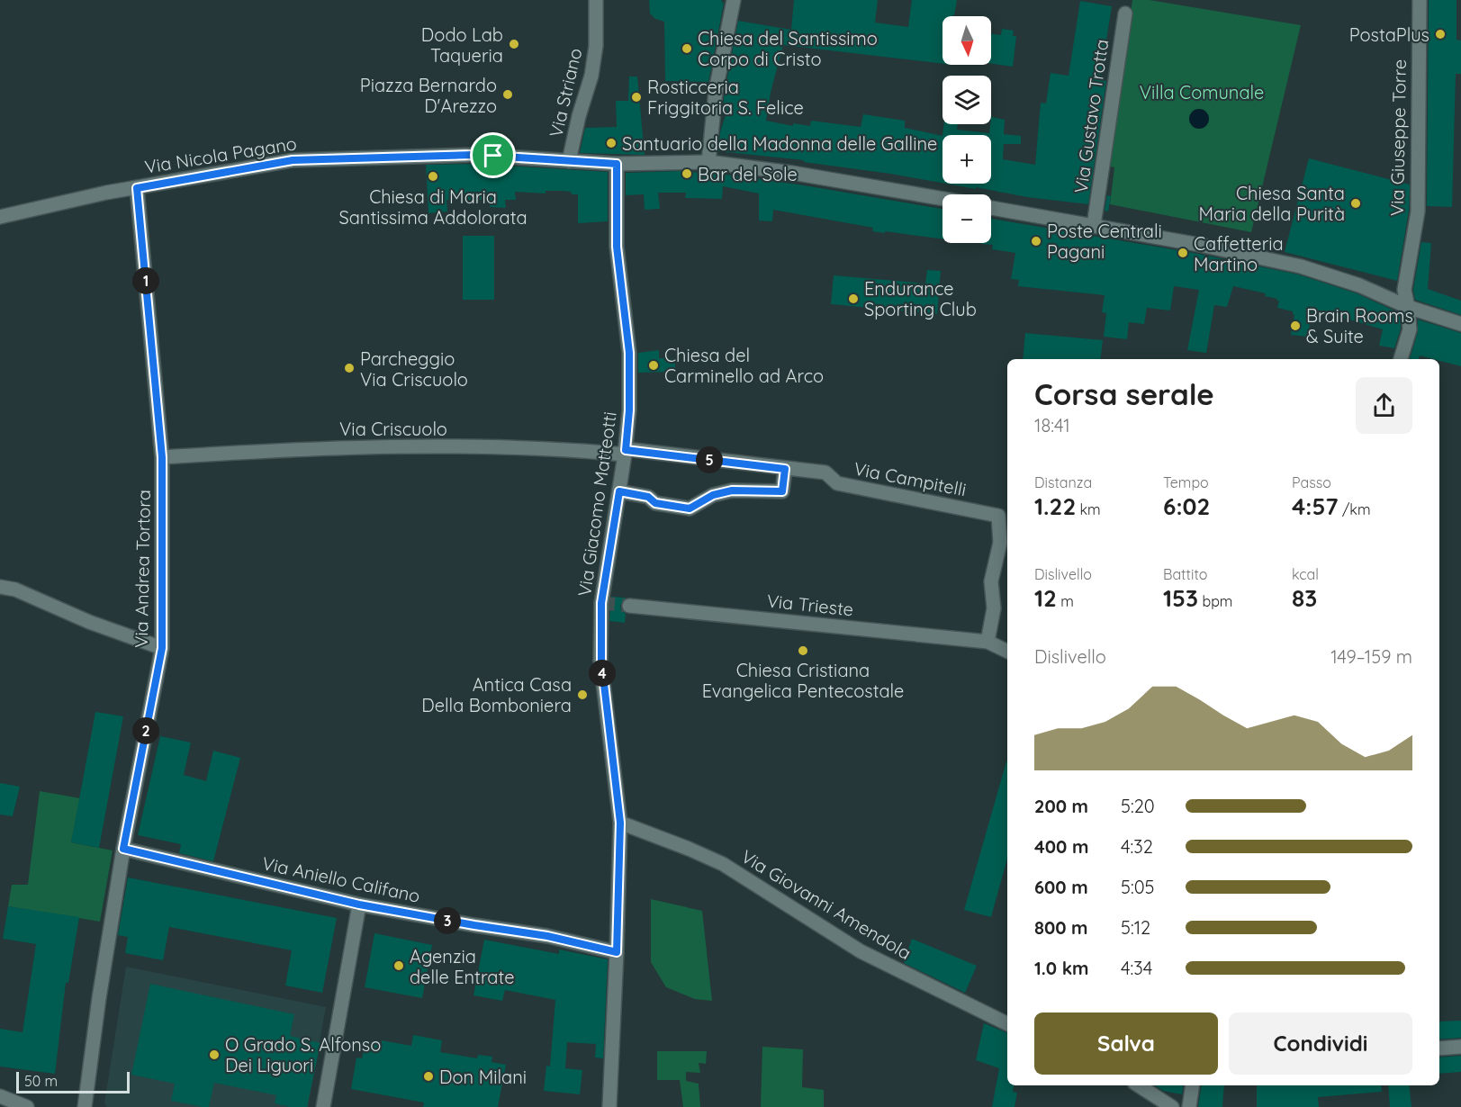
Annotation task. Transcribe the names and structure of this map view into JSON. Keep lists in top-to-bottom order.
{
  "streets": {
    "street": [
      "Via Striano",
      "Via Gustavo Trotta",
      "Via Giuseppe Torre",
      "Via Nicola Pagano",
      "Via Criscuolo",
      "Via Campitelli",
      "Via Giacomo Matteotti",
      "Via Andrea Tortora",
      "Via Trieste",
      "Via Aniello Califano",
      "Via Giovanni Amendola"
    ]
  },
  "crossings": [
    ["Via Striano", "Via Nicola Pagano"],
    ["Via Nicola Pagano", "Via Andrea Tortora"],
    ["Via Criscuolo", "Via Campitelli"],
    ["Via Criscuolo", "Via Giacomo Matteotti"],
    ["Via Criscuolo", "Via Andrea Tortora"],
    ["Via Campitelli", "Via Giacomo Matteotti"],
    ["Via Campitelli", "Via Trieste"],
    ["Via Giacomo Matteotti", "Via Aniello Califano"],
    ["Via Giacomo Matteotti", "Via Giovanni Amendola"],
    ["Via Andrea Tortora", "Via Aniello Califano"]
  ],
  "parks": ["Villa Comunale"],
  "places": [
    "PostaPlus",
    "Dodo Lab Taqueria",
    "Chiesa del Santissimo Corpo di Cristo",
    "Piazza Bernardo D'Arezzo",
    "Rosticceria Friggitoria S. Felice",
    "Santuario della Madonna delle Galline",
    "Bar del Sole",
    "Chiesa di Maria Santissima Addolorata",
    "Chiesa Santa Maria della Purità",
    "Poste Centrali Pagani",
    "Caffetteria Martino",
    "Endurance Sporting Club",
    "Brain Rooms & Suite",
    "Chiesa del Carminello ad Arco",
    "Parcheggio Via Criscuolo",
    "Chiesa Cristiana Evangelica Pentecostale",
    "Antica Casa Della Bomboniera",
    "Agenzia delle Entrate",
    "O Grado S. Alfonso Dei Liguori",
    "Don Milani"
  ],
  "scale_bar": "50 m",
  "north": "bottom",
  "page": {
    "map_buttons": ["+", "−"],
    "pins": [
      "1",
      "5",
      "4",
      "2",
      "3"
    ],
    "heading": ["Corsa serale", "18:41"],
    "stats": [
      ["Distanza", "1.22 km"],
      ["Tempo", "6:02"],
      ["Passo", "4:57 /km"],
      ["Dislivello", "12 m"],
      ["Battito", "153 bpm"],
      ["kcal", "83"]
    ],
    "chart": ["Dislivello", "149–159 m"],
    "list": [
      {
        "name": "200 m",
        "note": "5:20"
      },
      {
        "name": "400 m",
        "note": "4:32"
      },
      {
        "name": "600 m",
        "note": "5:05"
      },
      {
        "name": "800 m",
        "note": "5:12"
      },
      {
        "name": "1.0 km",
        "note": "4:34"
      }
    ],
    "buttons": ["Salva", "Condividi"],
    "scale": "50 m"
  }
}
